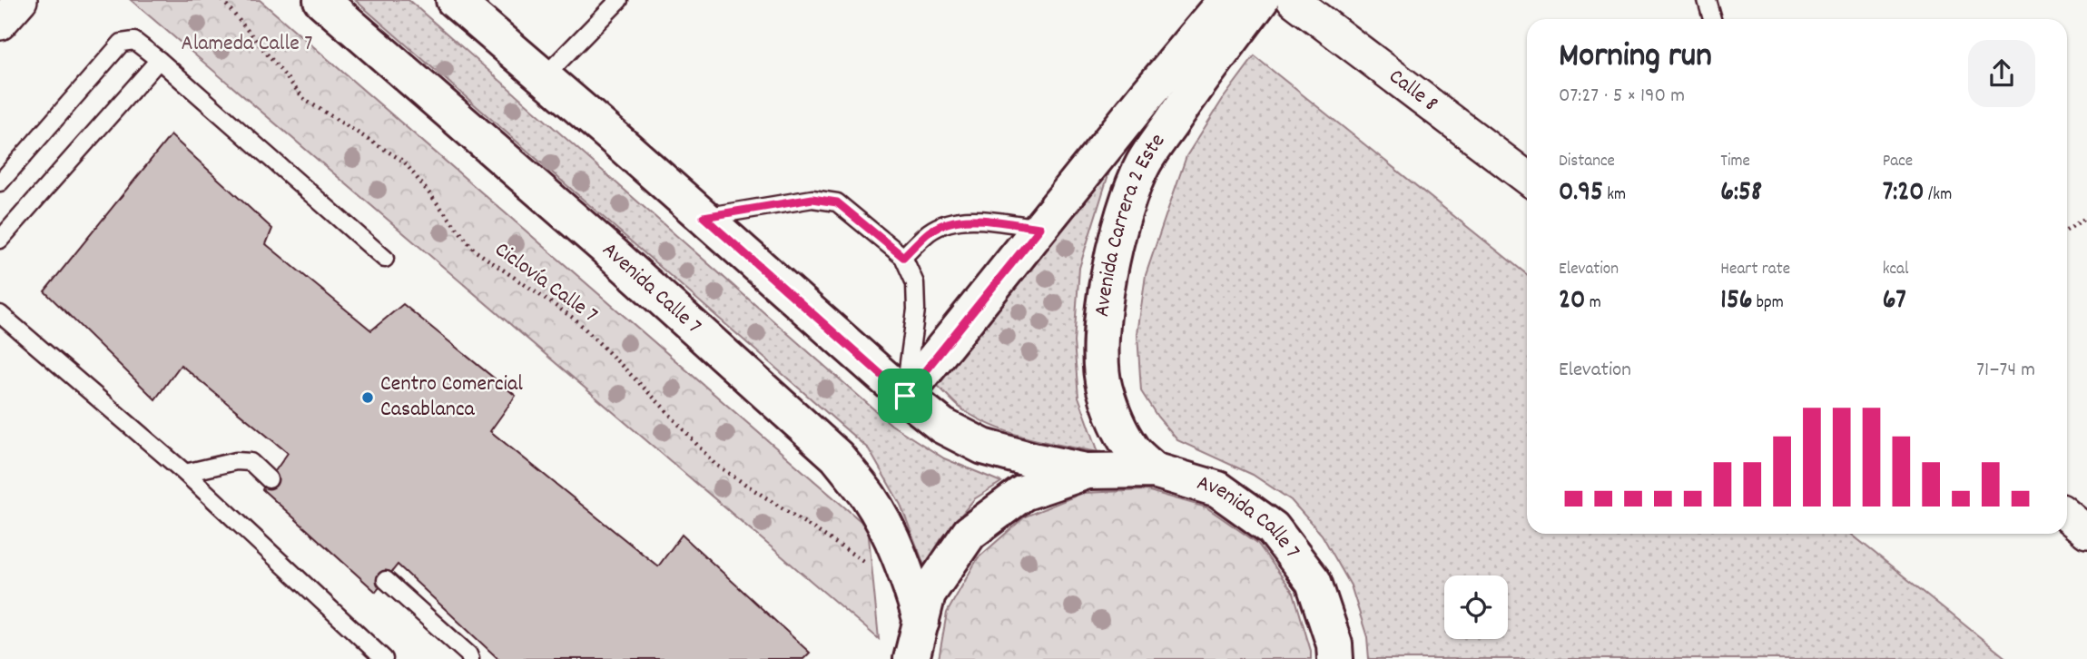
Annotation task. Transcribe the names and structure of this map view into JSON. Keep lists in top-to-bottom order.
{
  "streets": {
    "main road": ["Avenida Carrera 2 Este", "Avenida Calle 7"],
    "street": ["Calle 8"],
    "path": ["Ciclovía Calle 7"]
  },
  "crossings": [
    ["Avenida Carrera 2 Este", "Avenida Calle 7"]
  ],
  "parks": ["Alameda Calle 7"],
  "places": ["Centro Comercial Casablanca"],
  "page": {
    "heading": ["Morning run", "07:27 · 5 × 190 m"],
    "stats": [
      ["Distance", "0.95 km"],
      ["Time", "6:58"],
      ["Pace", "7:20 /km"],
      ["Elevation", "20 m"],
      ["Heart rate", "156 bpm"],
      ["kcal", "67"]
    ],
    "chart": ["Elevation", "71–74 m"]
  }
}
